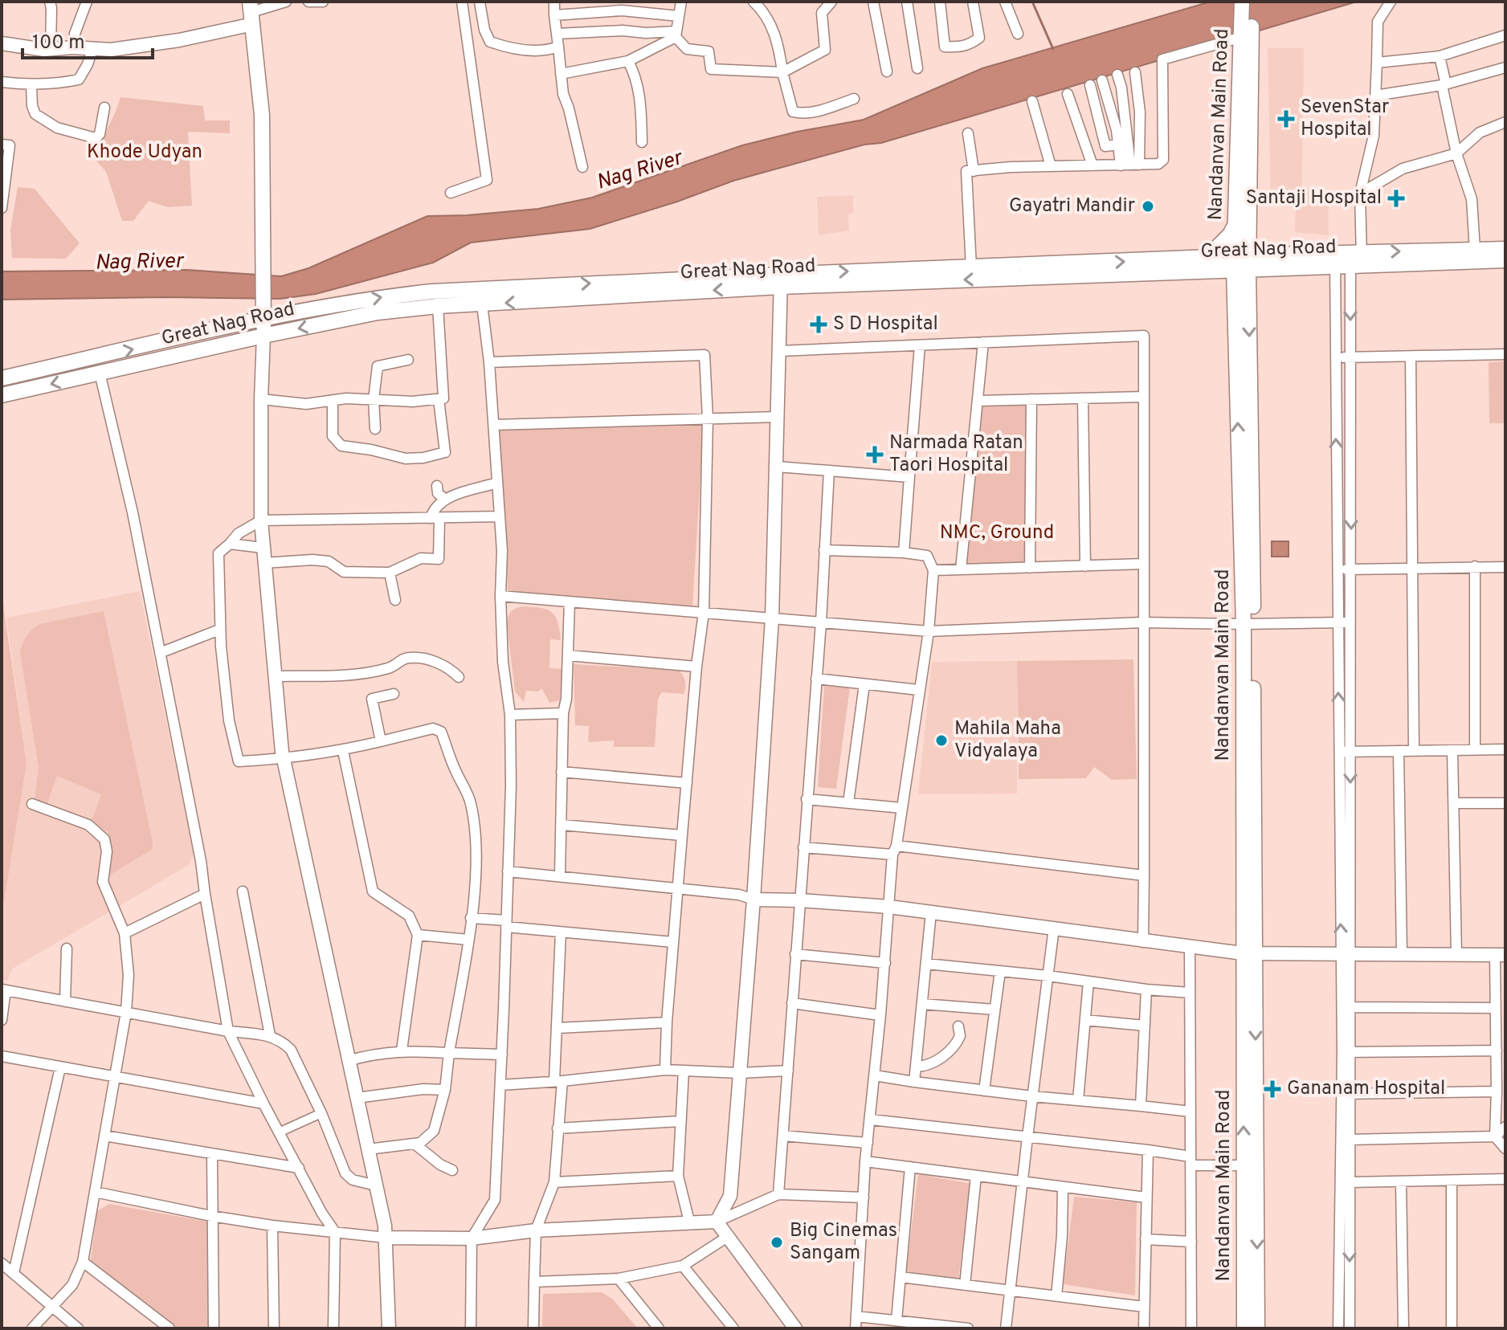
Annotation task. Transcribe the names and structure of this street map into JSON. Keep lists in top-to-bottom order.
{
  "streets": {
    "main road": ["Nandanvan Main Road", "Great Nag Road"]
  },
  "crossings": [
    ["Nandanvan Main Road", "Great Nag Road"]
  ],
  "water": ["Nag River"],
  "parks": ["Khode Udyan", "NMC, Ground"],
  "places": {
    "health": [
      "SevenStar Hospital",
      "Santaji Hospital",
      "S D Hospital",
      "Narmada Ratan Taori Hospital",
      "Gananam Hospital"
    ],
    "other": ["Gayatri Mandir", "Mahila Maha Vidyalaya", "Big Cinemas Sangam"]
  },
  "scale_bar": "100 m"
}
